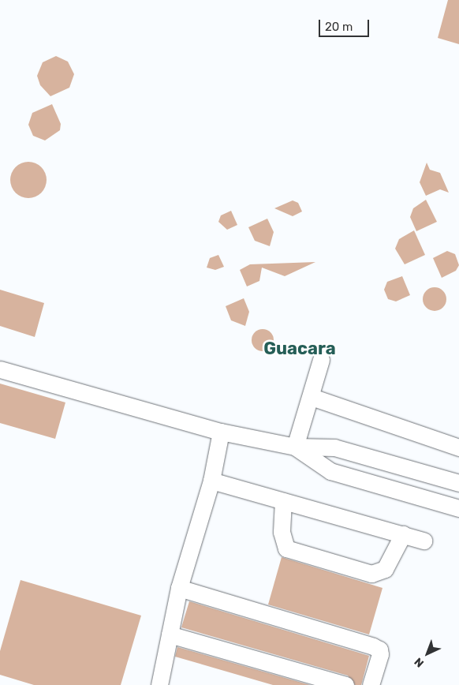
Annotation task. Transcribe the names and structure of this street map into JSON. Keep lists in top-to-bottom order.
{
  "districts": ["Guacara"],
  "scale_bar": "20 m",
  "north": "bottom left"
}
